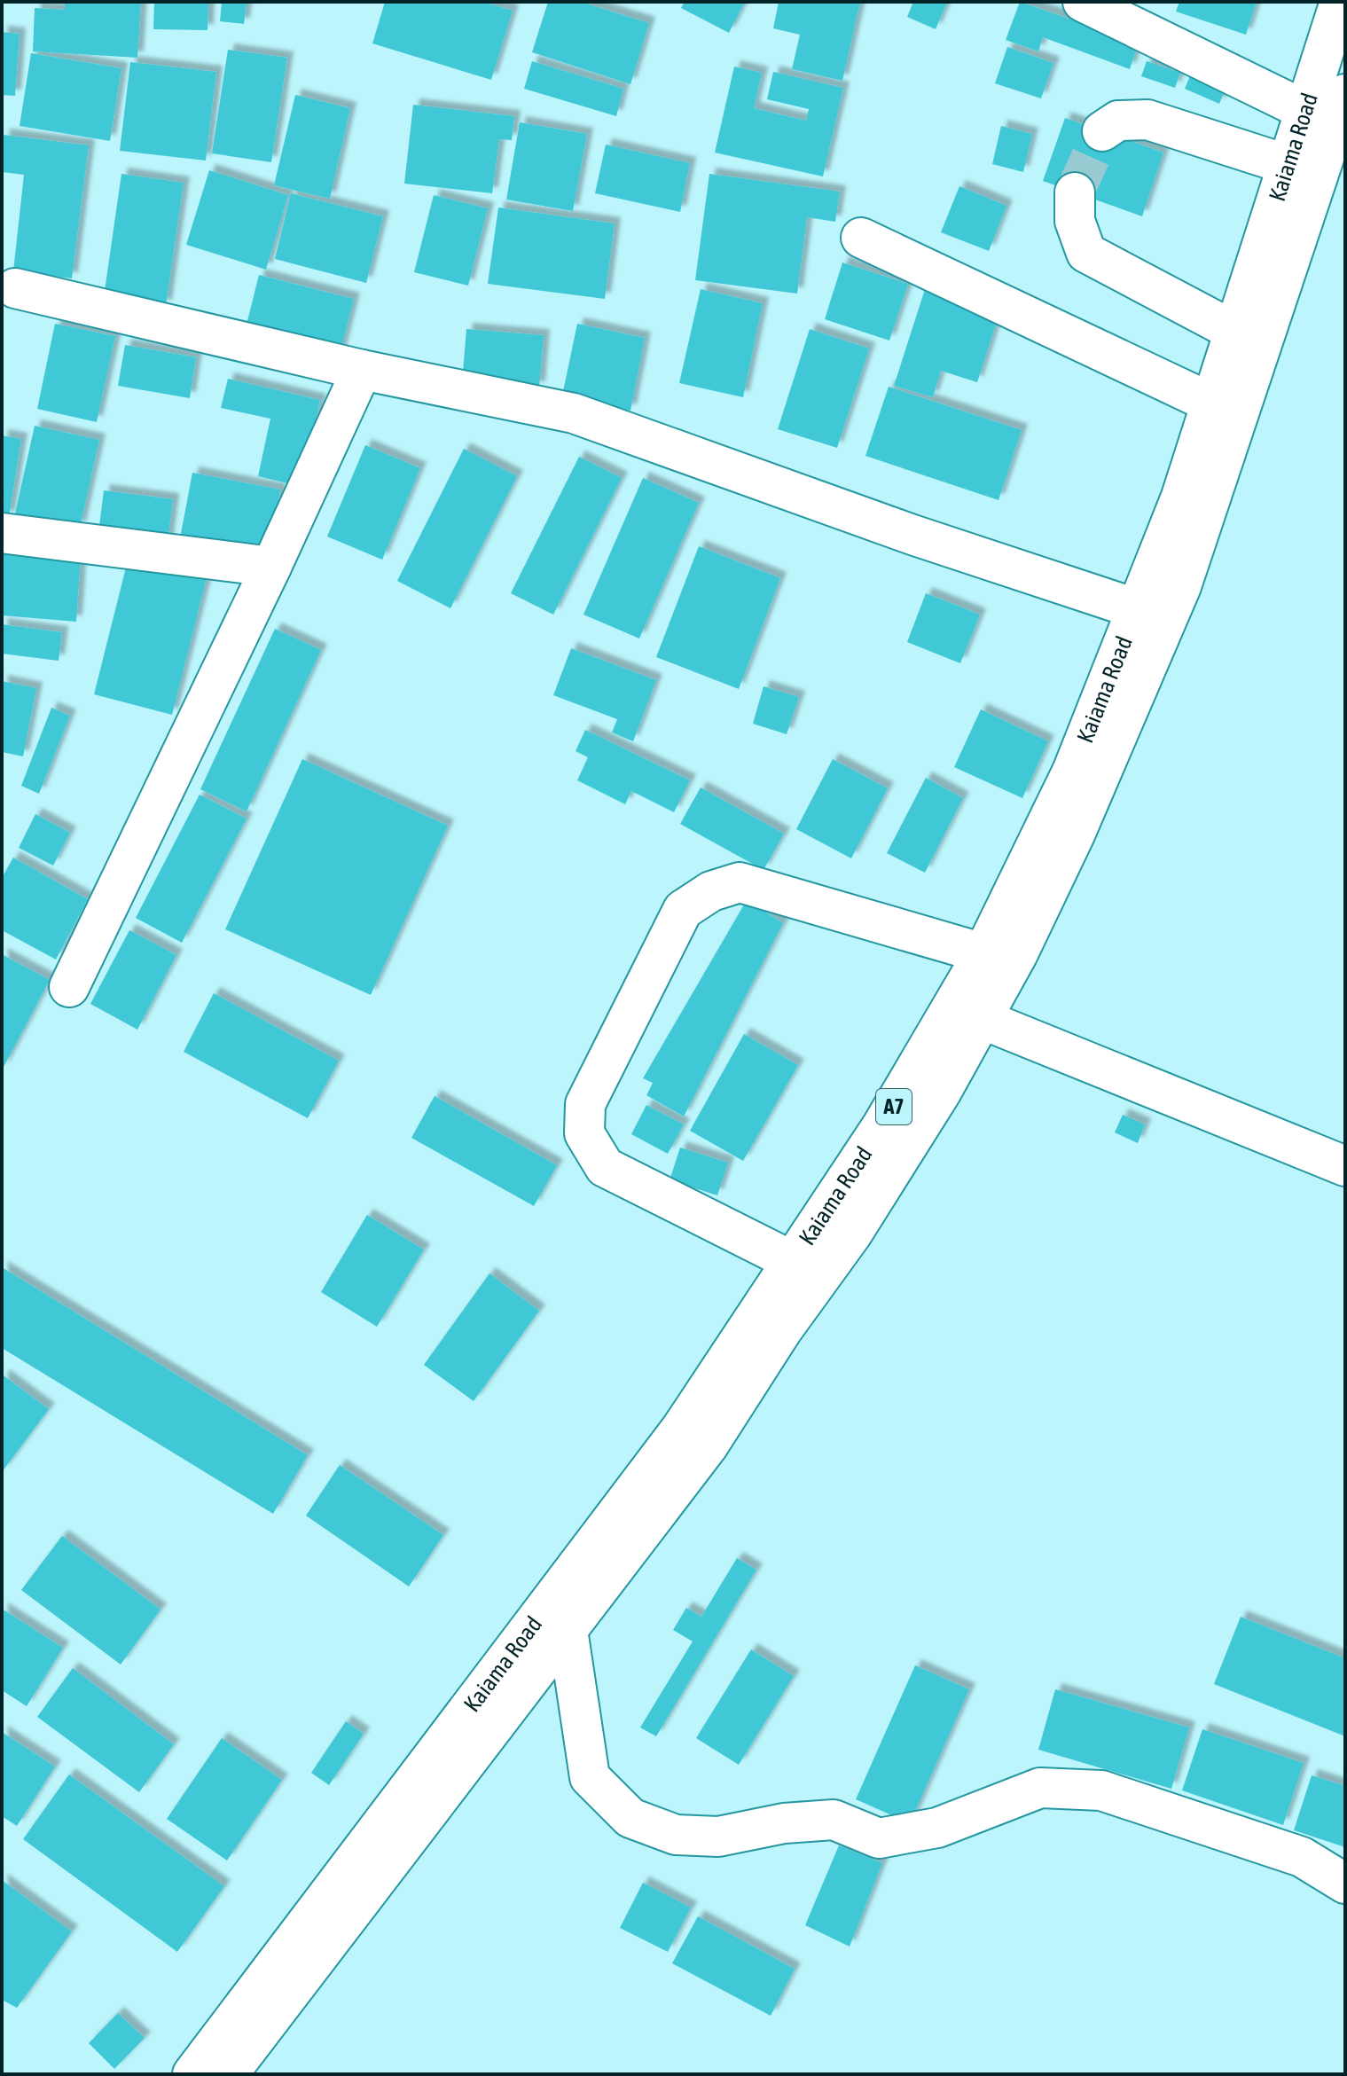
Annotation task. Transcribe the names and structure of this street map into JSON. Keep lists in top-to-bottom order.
{
  "streets": {
    "main road": ["Kaiama Road", "A7"]
  }
}
